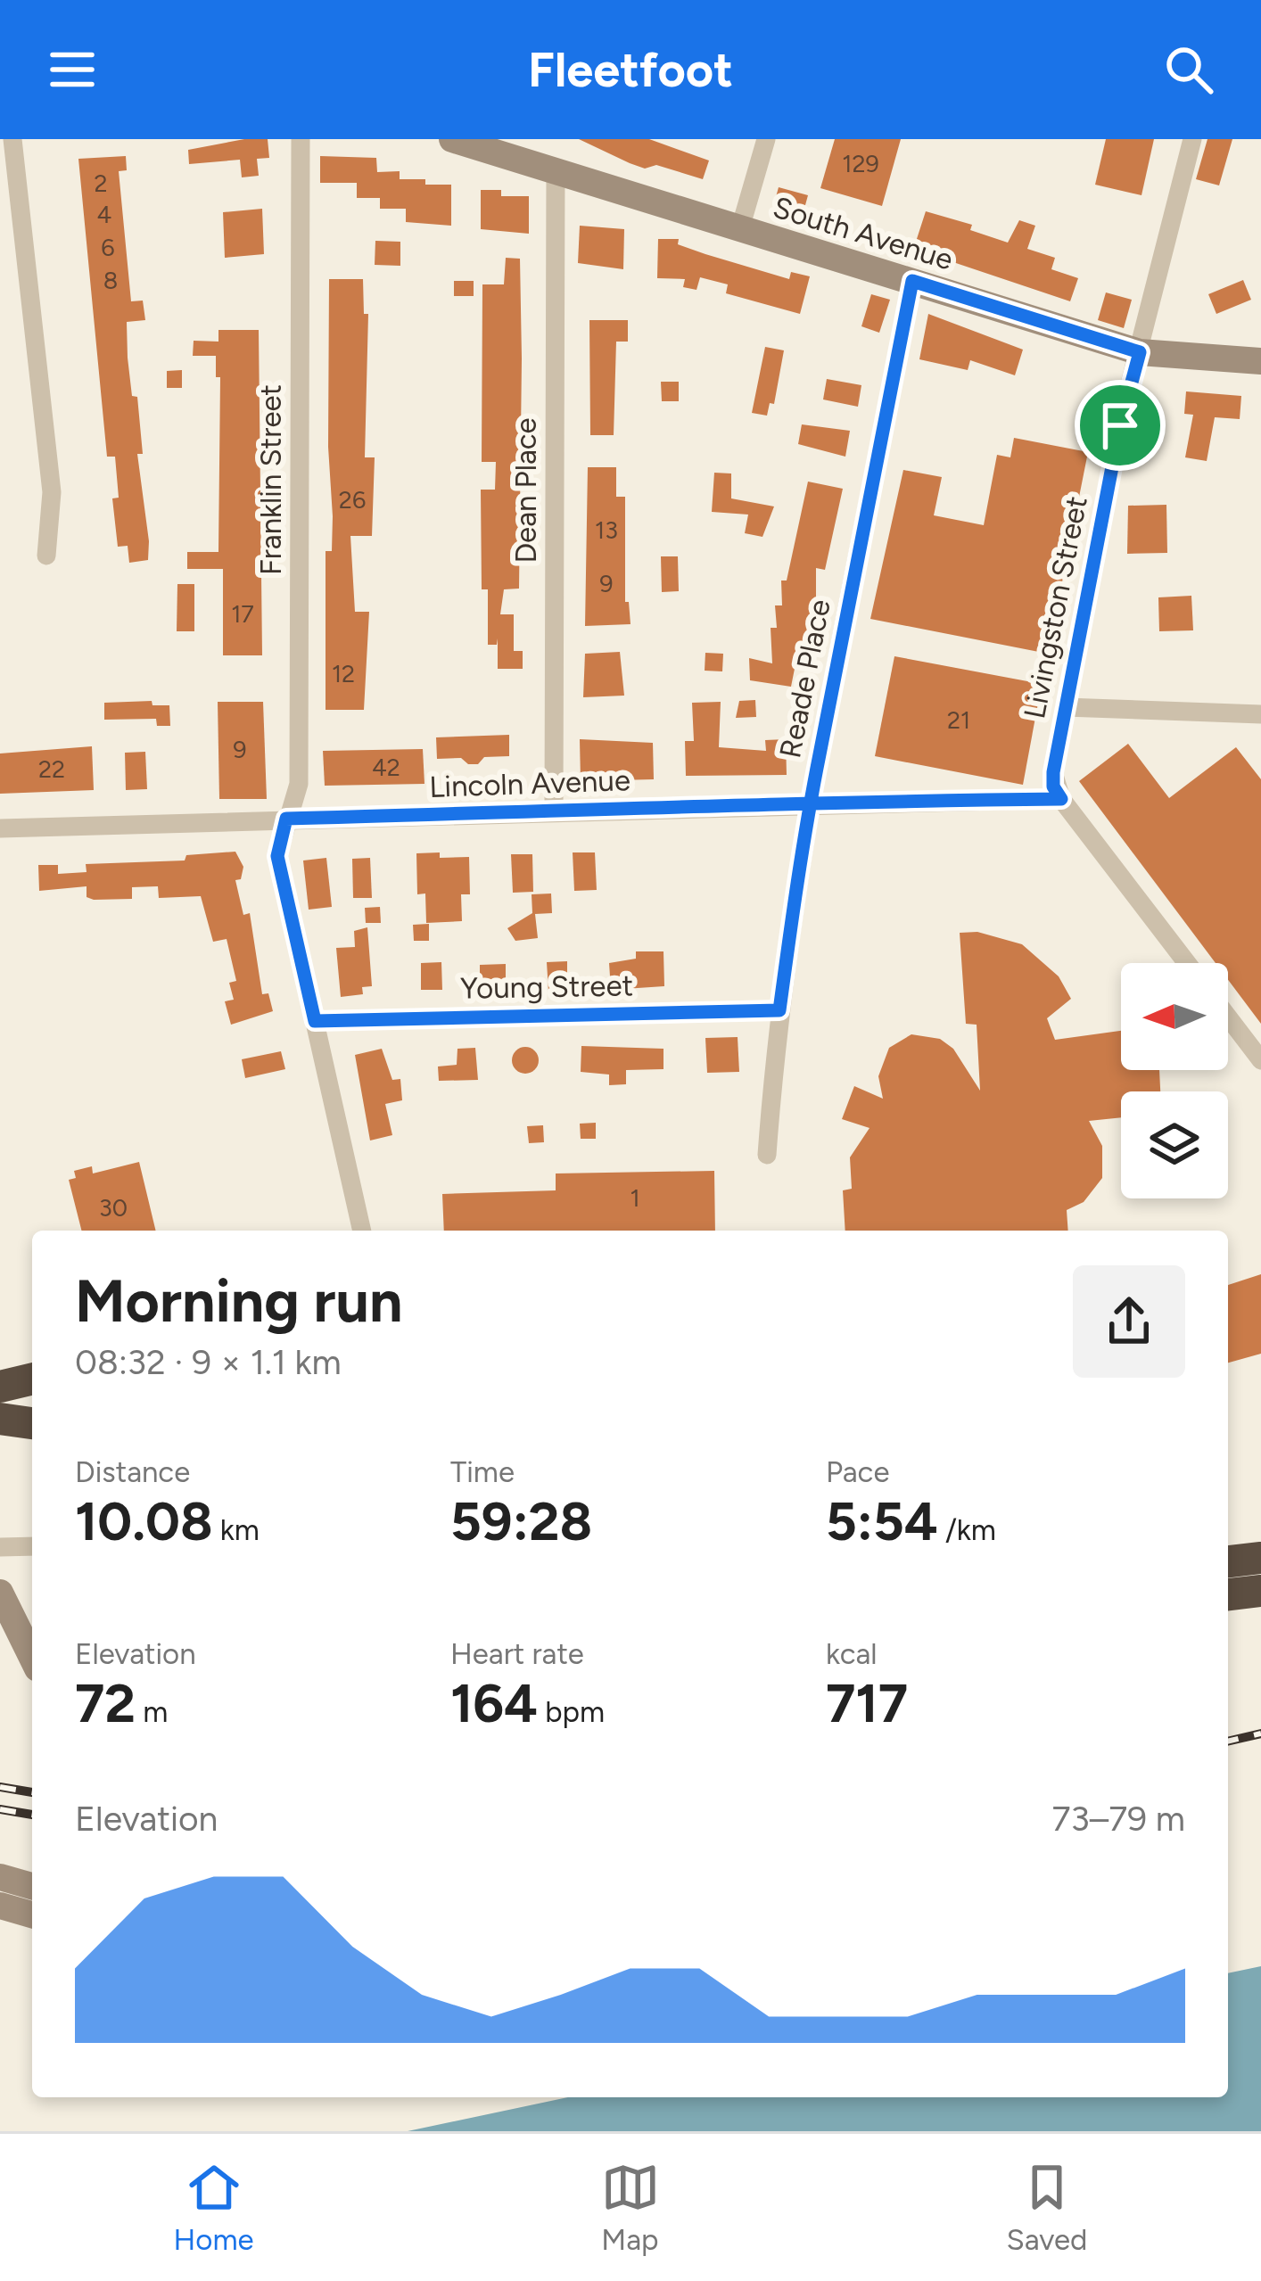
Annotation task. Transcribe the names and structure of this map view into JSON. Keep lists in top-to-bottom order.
{
  "streets": {
    "street": [
      "South Avenue",
      "Franklin Street",
      "Dean Place",
      "Livingston Street",
      "Reade Place",
      "Lincoln Avenue",
      "Young Street"
    ]
  },
  "crossings": [
    ["South Avenue", "Dean Place"],
    ["South Avenue", "Livingston Street"],
    ["South Avenue", "Reade Place"],
    ["Franklin Street", "Lincoln Avenue"],
    ["Franklin Street", "Young Street"],
    ["Dean Place", "Lincoln Avenue"],
    ["Livingston Street", "Lincoln Avenue"],
    ["Reade Place", "Lincoln Avenue"],
    ["Reade Place", "Young Street"]
  ],
  "house_numbers": [
    "129",
    "2",
    "4",
    "6",
    "8",
    "26",
    "13",
    "9",
    "17",
    "12",
    "21",
    "9",
    "42",
    "22",
    "1",
    "30"
  ],
  "north": "left",
  "page": {
    "header": "Fleetfoot",
    "heading": ["Morning run", "08:32 · 9 × 1.1 km"],
    "stats": [
      ["Distance", "10.08 km"],
      ["Time", "59:28"],
      ["Pace", "5:54 /km"],
      ["Elevation", "72 m"],
      ["Heart rate", "164 bpm"],
      ["kcal", "717"]
    ],
    "chart": ["Elevation", "73–79 m"],
    "tabs": ["Home", "Map", "Saved"]
  }
}
